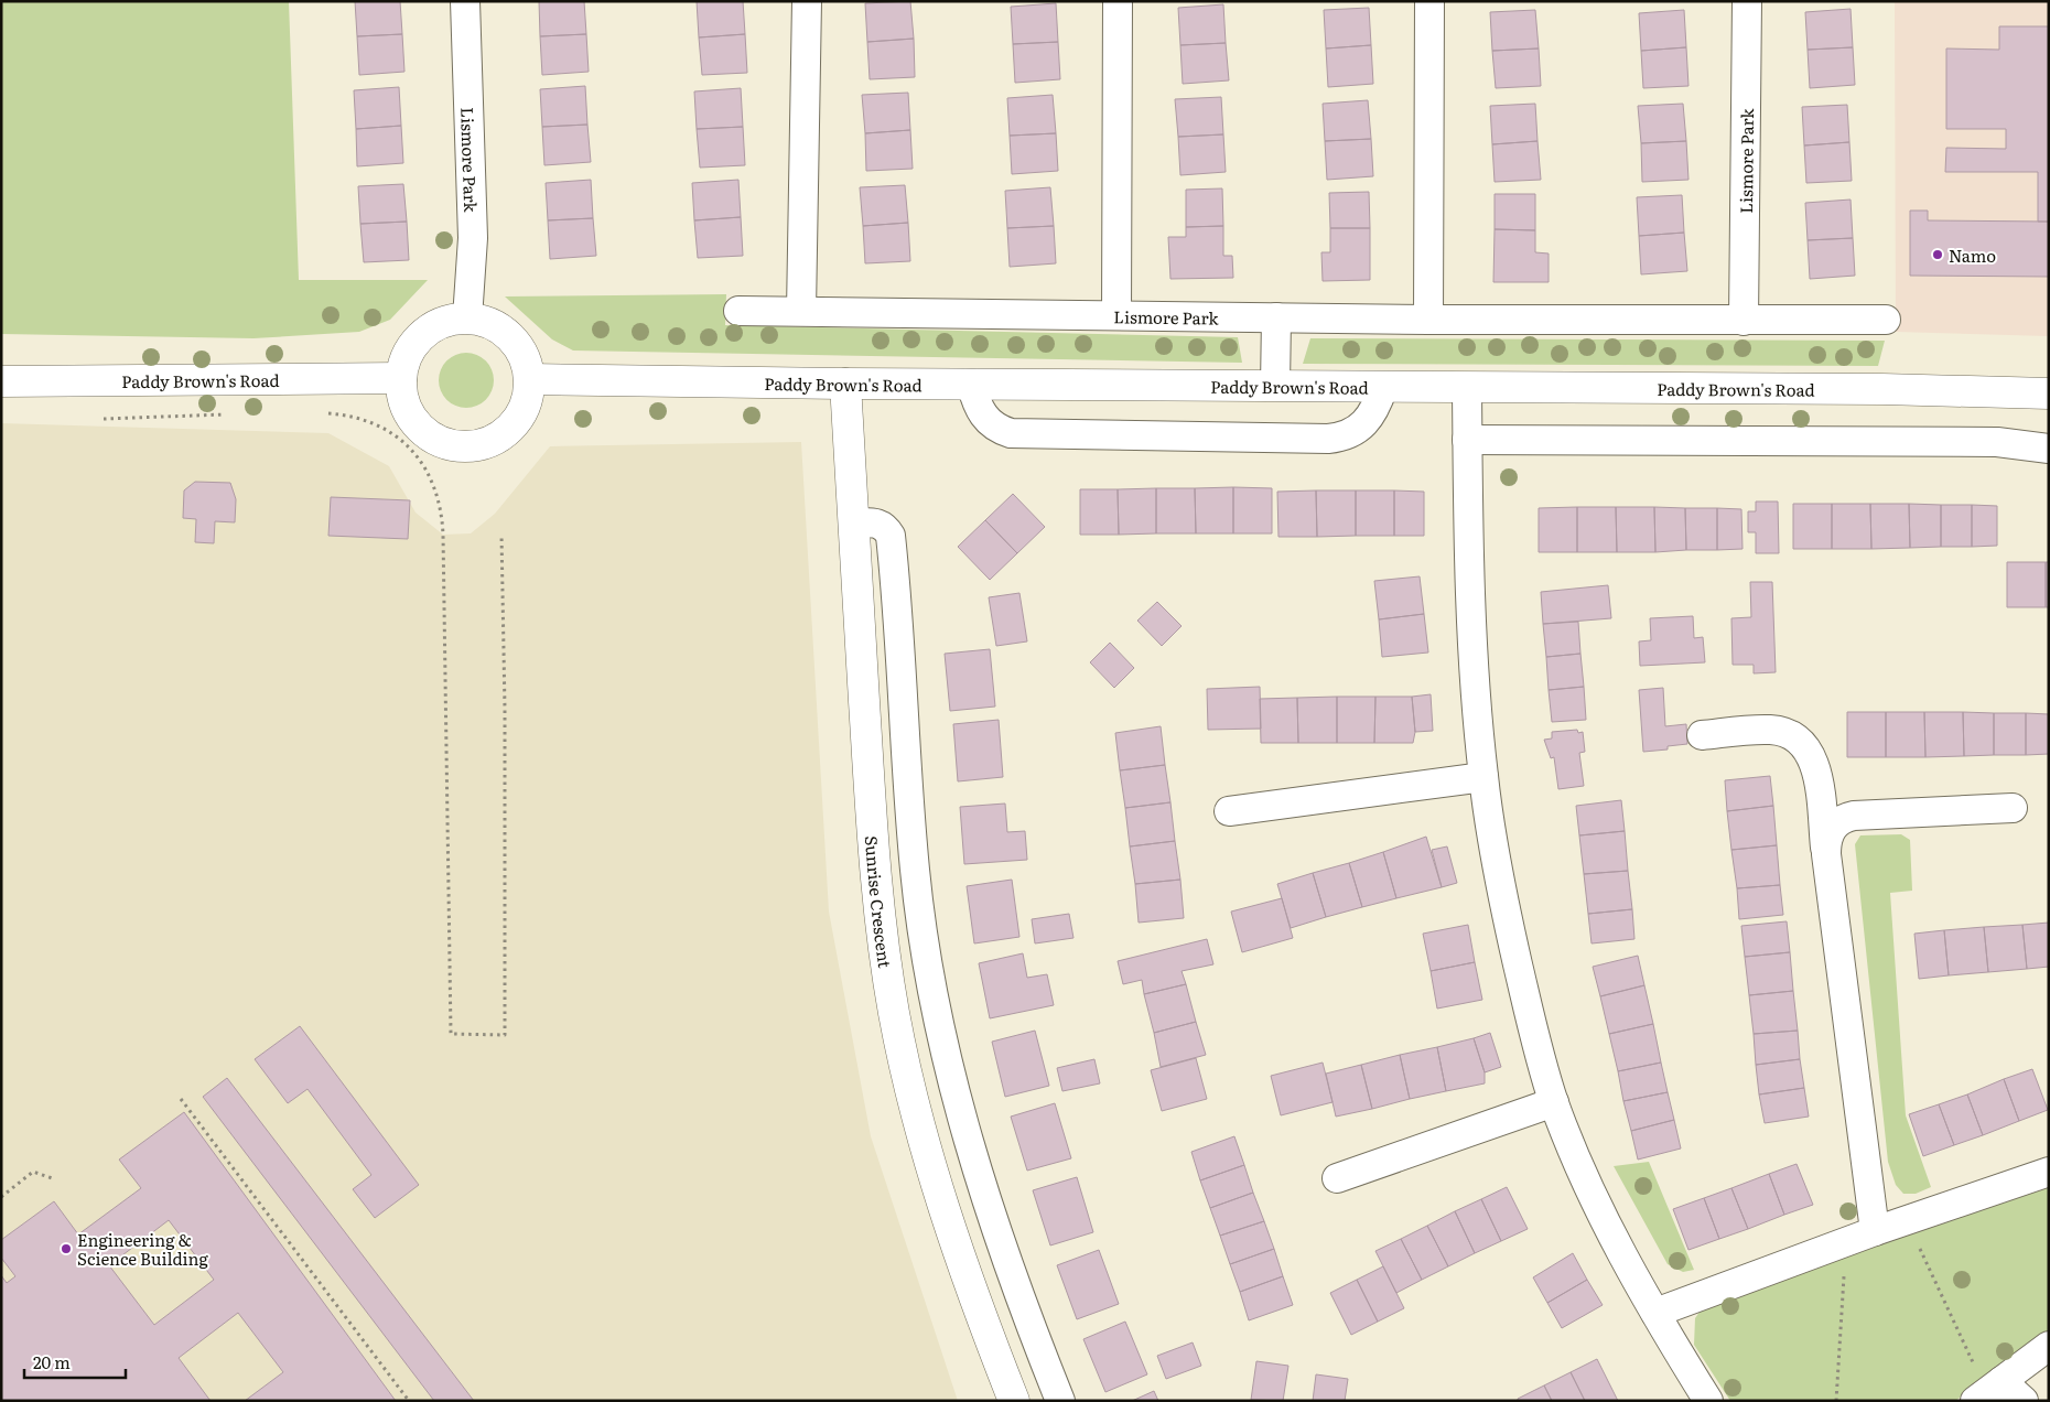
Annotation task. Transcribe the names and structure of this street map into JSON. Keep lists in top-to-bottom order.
{
  "streets": {
    "street": ["Lismore Park", "Paddy Brown's Road", "Sunrise Crescent"]
  },
  "crossings": [
    ["Lismore Park", "Paddy Brown's Road"],
    ["Paddy Brown's Road", "Sunrise Crescent"]
  ],
  "places": ["Namo", "Engineering & Science Building"],
  "scale_bar": "20 m"
}
